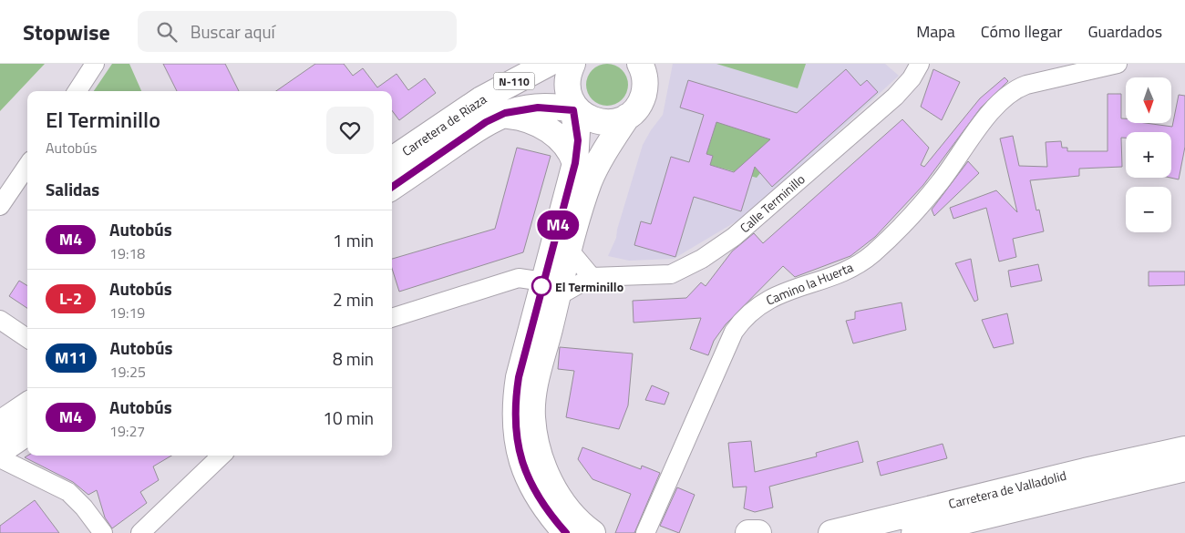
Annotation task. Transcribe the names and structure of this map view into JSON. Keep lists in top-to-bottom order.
{
  "streets": {
    "highway": ["N-110", "Carretera de Riaza", "Carretera de Valladolid"],
    "street": ["Calle Terminillo", "Camino la Huerta"]
  },
  "places": ["El Terminillo"],
  "lines": ["bus line M4"],
  "north": "bottom",
  "page": {
    "header": "Stopwise",
    "search": "Buscar aquí",
    "nav": ["Mapa", "Cómo llegar", "Guardados"],
    "on_map": "M4",
    "map_buttons": ["+", "−"],
    "heading": [
      ["El Terminillo", "Autobús"],
      "Salidas"
    ],
    "list": [
      {
        "mark": "M4",
        "name": "Autobús",
        "note": "19:18",
        "value": "1 min"
      },
      {
        "mark": "L-2",
        "name": "Autobús",
        "note": "19:19",
        "value": "2 min"
      },
      {
        "mark": "M11",
        "name": "Autobús",
        "note": "19:25",
        "value": "8 min"
      },
      {
        "mark": "M4",
        "name": "Autobús",
        "note": "19:27",
        "value": "10 min"
      }
    ]
  }
}
